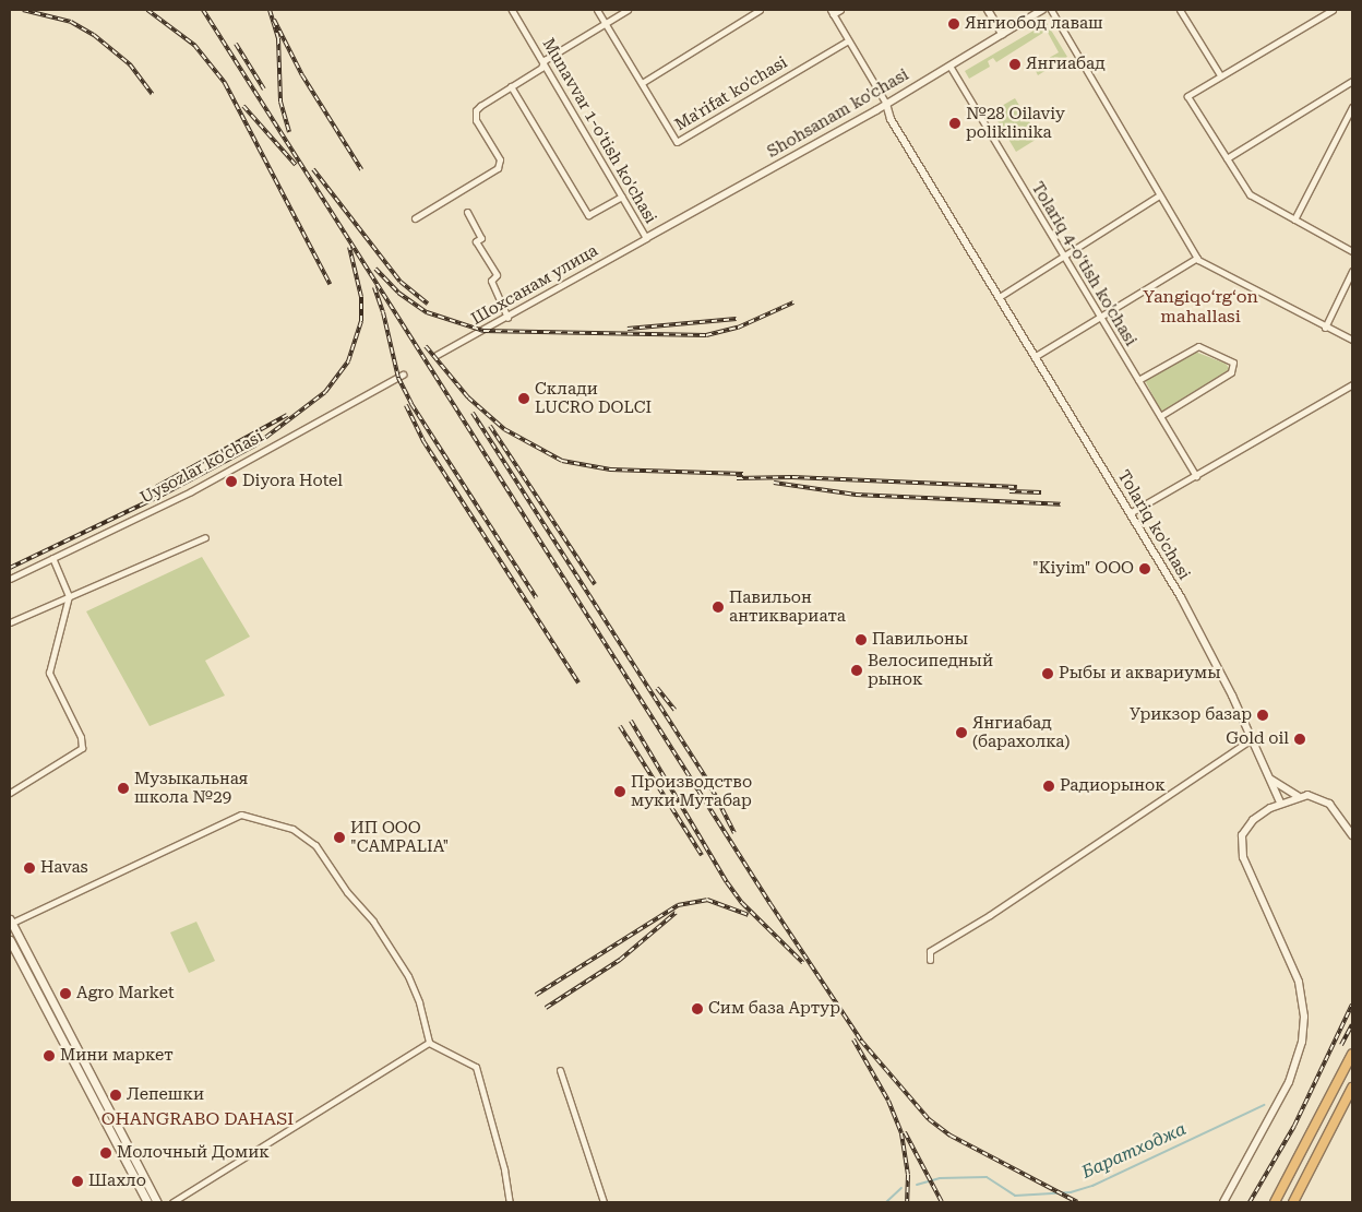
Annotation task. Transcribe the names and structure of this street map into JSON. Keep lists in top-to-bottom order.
{
  "streets": {
    "street": [
      "Ma'rifat ko'chasi",
      "Shohsanam ko'chasi",
      "Munavvar 1-o'tish ko'chasi",
      "Tolariq 4-o'tish ko'chasi",
      "Шохсанам улица",
      "Uysozlar ko'chasi",
      "Tolariq ko'chasi"
    ]
  },
  "crossings": [
    ["Ma'rifat ko'chasi", "Tolariq ko'chasi"],
    ["Shohsanam ko'chasi", "Munavvar 1-o'tish ko'chasi"],
    ["Shohsanam ko'chasi", "Tolariq 4-o'tish ko'chasi"],
    ["Shohsanam ko'chasi", "Шохсанам улица"],
    ["Shohsanam ko'chasi", "Tolariq ko'chasi"],
    ["Munavvar 1-o'tish ko'chasi", "Шохсанам улица"]
  ],
  "districts": ["Yangiqoʻrgʻon mahallasi", "OHANGRABO DAHASI"],
  "water": ["Баратходжа"],
  "places": [
    "Янгиобод лаваш",
    "Янгиабад",
    "№28 Oilaviy poliklinika",
    "Склади LUCRO DOLCI",
    "Diyora Hotel",
    "\"Kiyim\" ООО",
    "Павильон антиквариата",
    "Павильоны",
    "Велосипедный рынок",
    "Рыбы и аквариумы",
    "Урикзор базар",
    "Янгиабад (барахолка)",
    "Gold oil",
    "Радиорынок",
    "Музыкальная школа №29",
    "Производство муки Мутабар",
    "ИП ООО \"CAMPALIA\"",
    "Havas",
    "Agro Market",
    "Сим база Артур",
    "Мини маркет",
    "Лепешки",
    "Молочный Домик",
    "Шахло"
  ]
}
